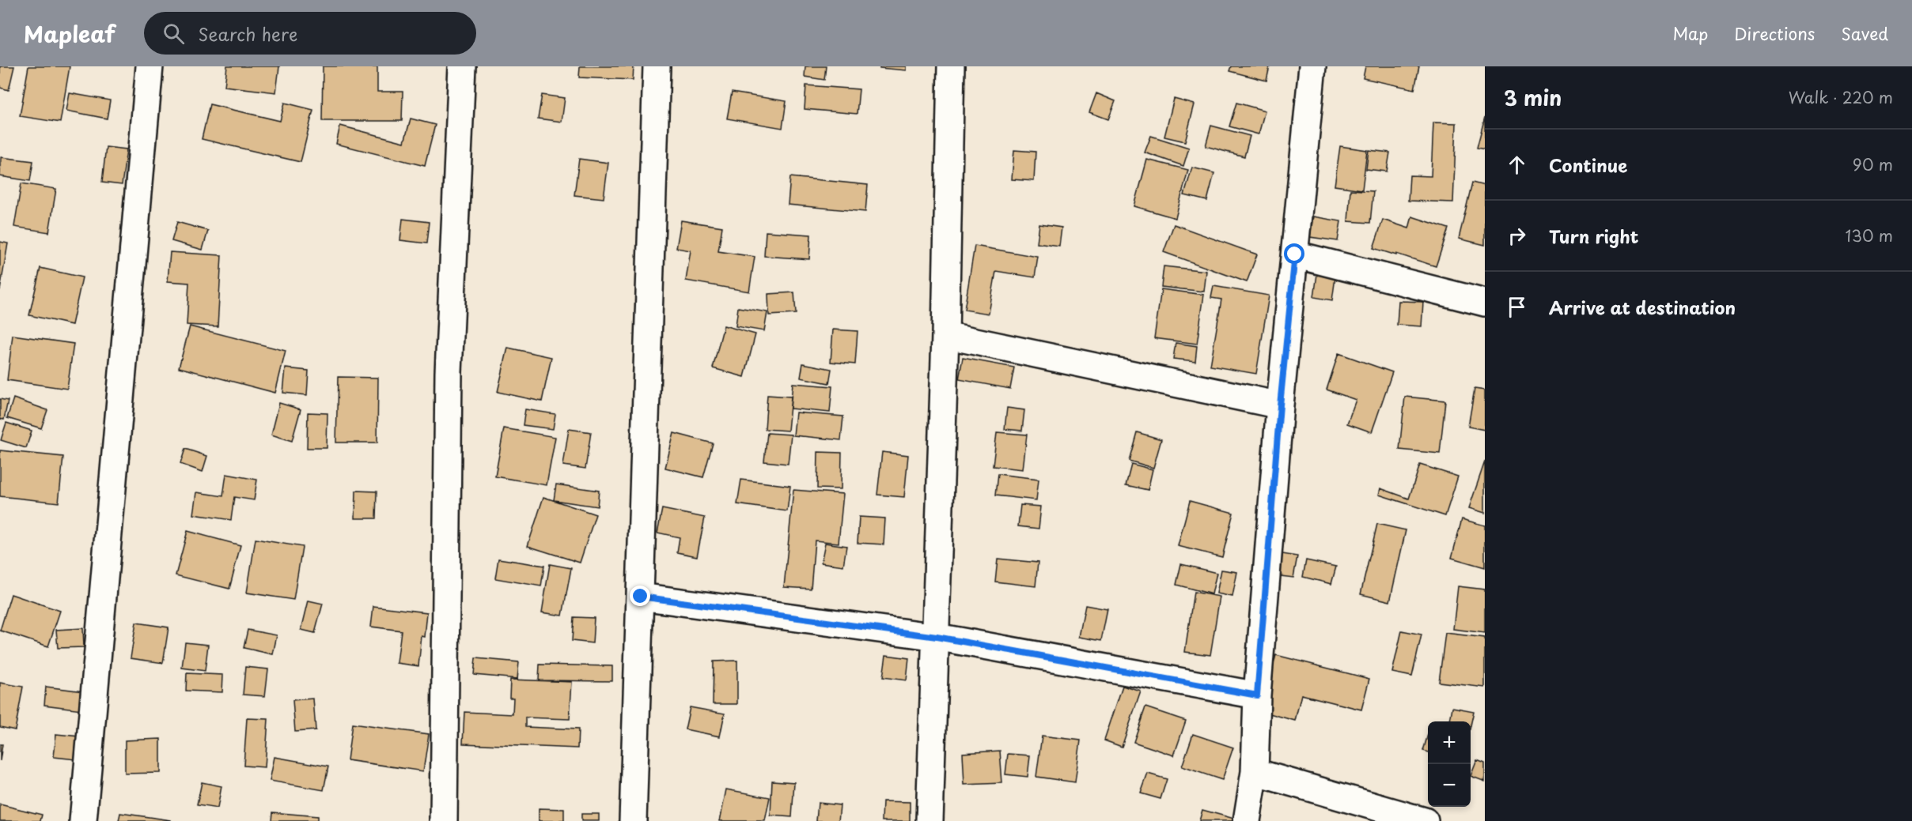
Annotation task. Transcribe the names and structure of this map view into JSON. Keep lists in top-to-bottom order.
{
  "page": {
    "header": "Mapleaf",
    "search": "Search here",
    "nav": ["Map", "Directions", "Saved"],
    "heading": ["3 min", "Walk · 220 m"],
    "list": [
      ["Continue", "90 m"],
      ["Turn right", "130 m"],
      "Arrive at destination"
    ],
    "map_buttons": ["+", "−"]
  }
}
